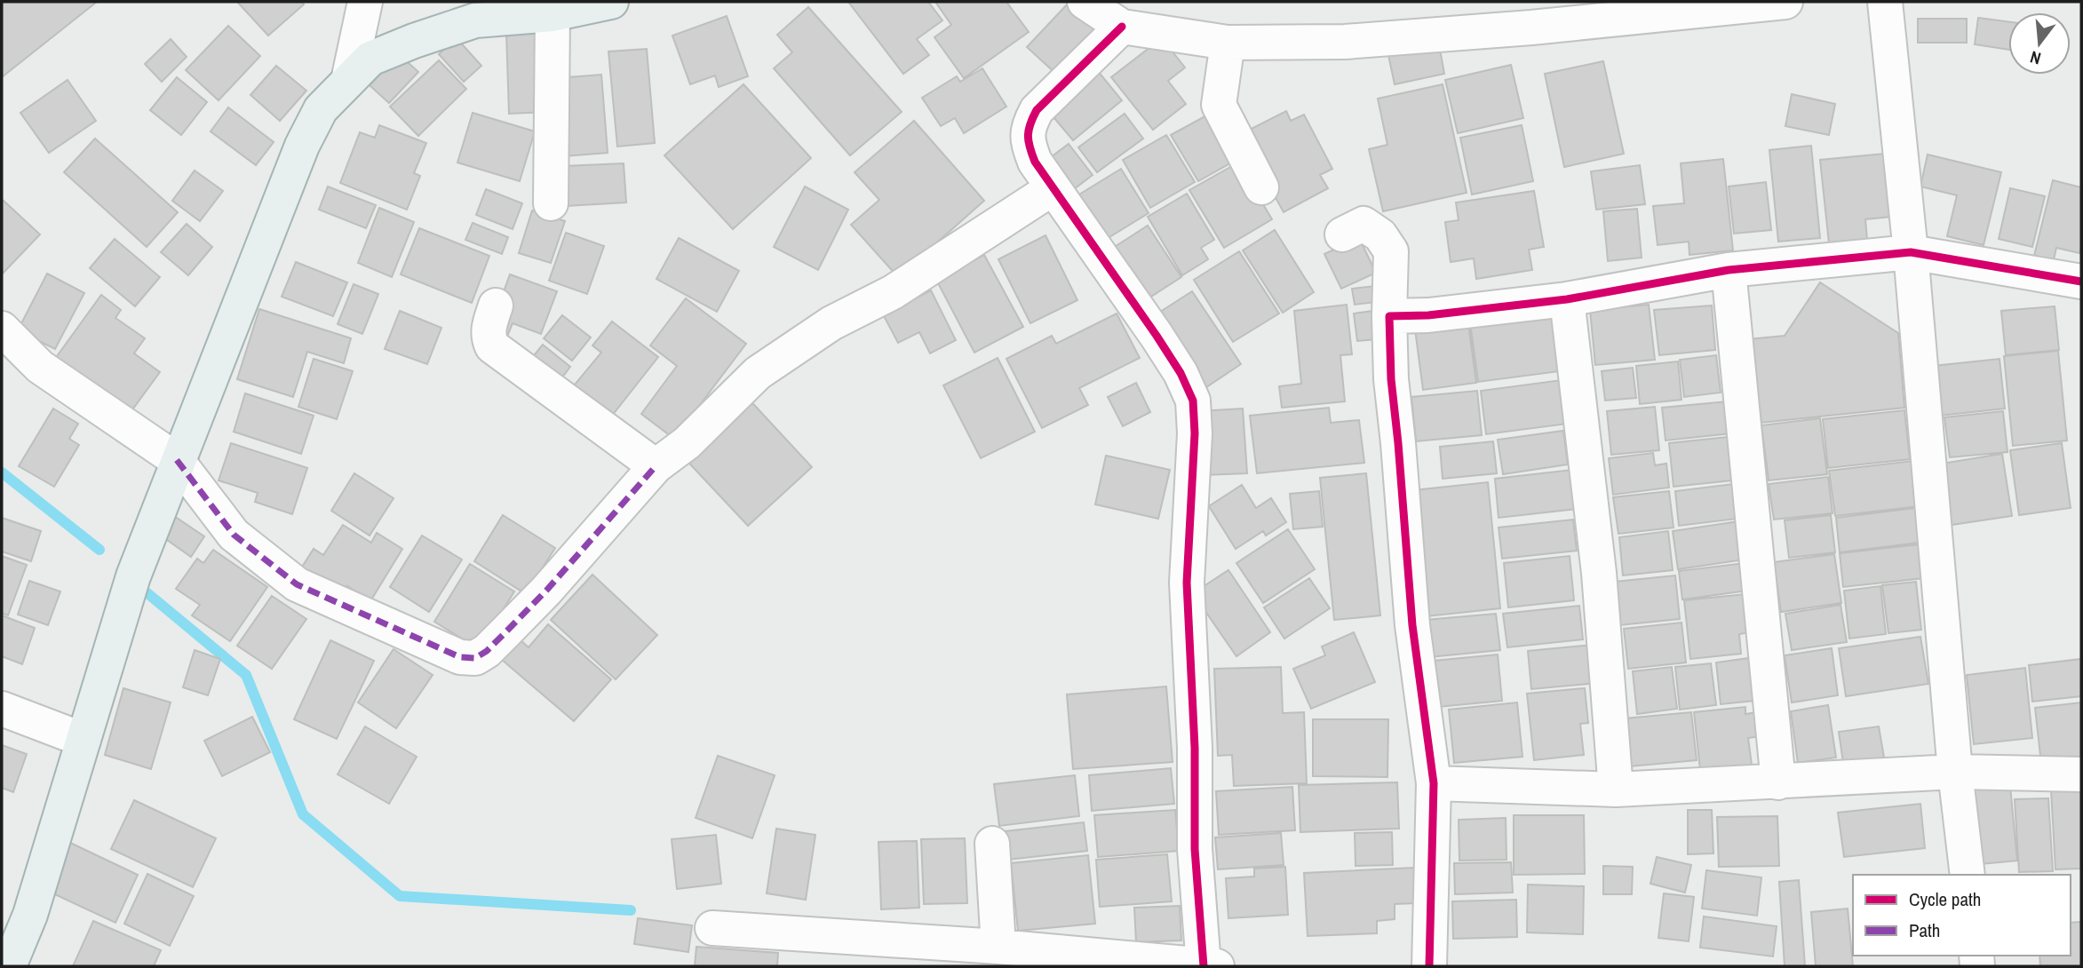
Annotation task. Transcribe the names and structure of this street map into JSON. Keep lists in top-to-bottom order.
{
  "legend": ["Cycle path", "Path"],
  "north": "bottom"
}
